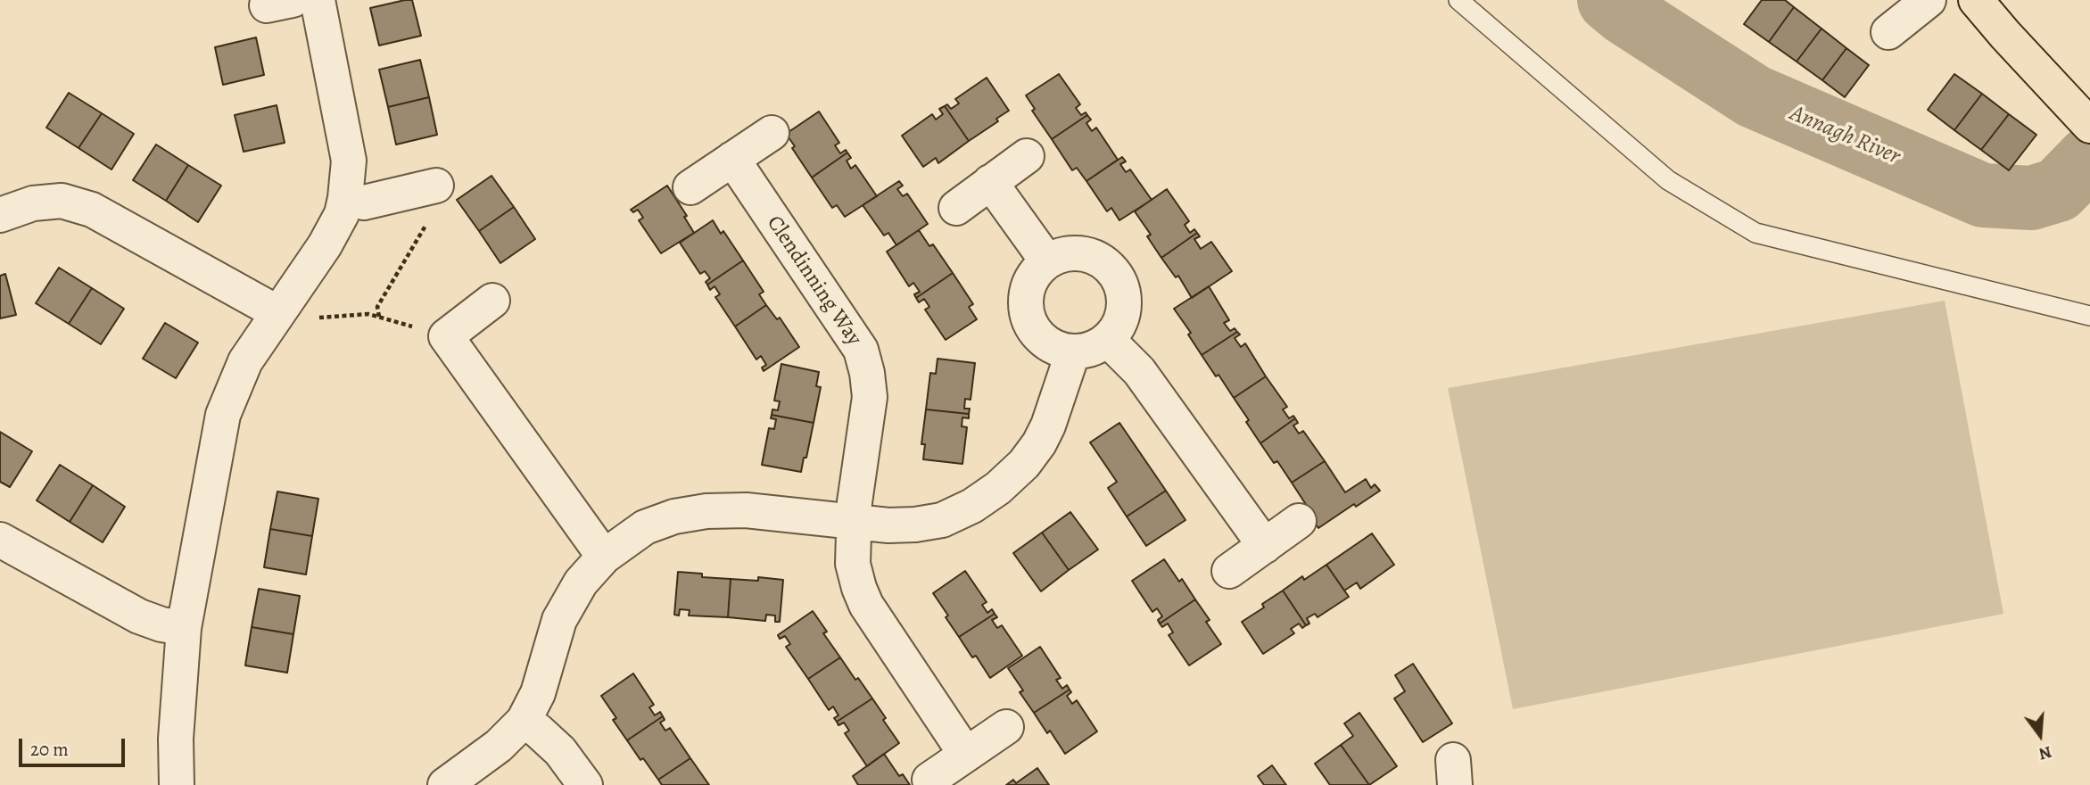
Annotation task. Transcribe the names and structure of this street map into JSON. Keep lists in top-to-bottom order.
{
  "streets": {
    "street": ["Clendinning Way"]
  },
  "water": ["Annagh River"],
  "scale_bar": "20 m",
  "north": "bottom"
}
